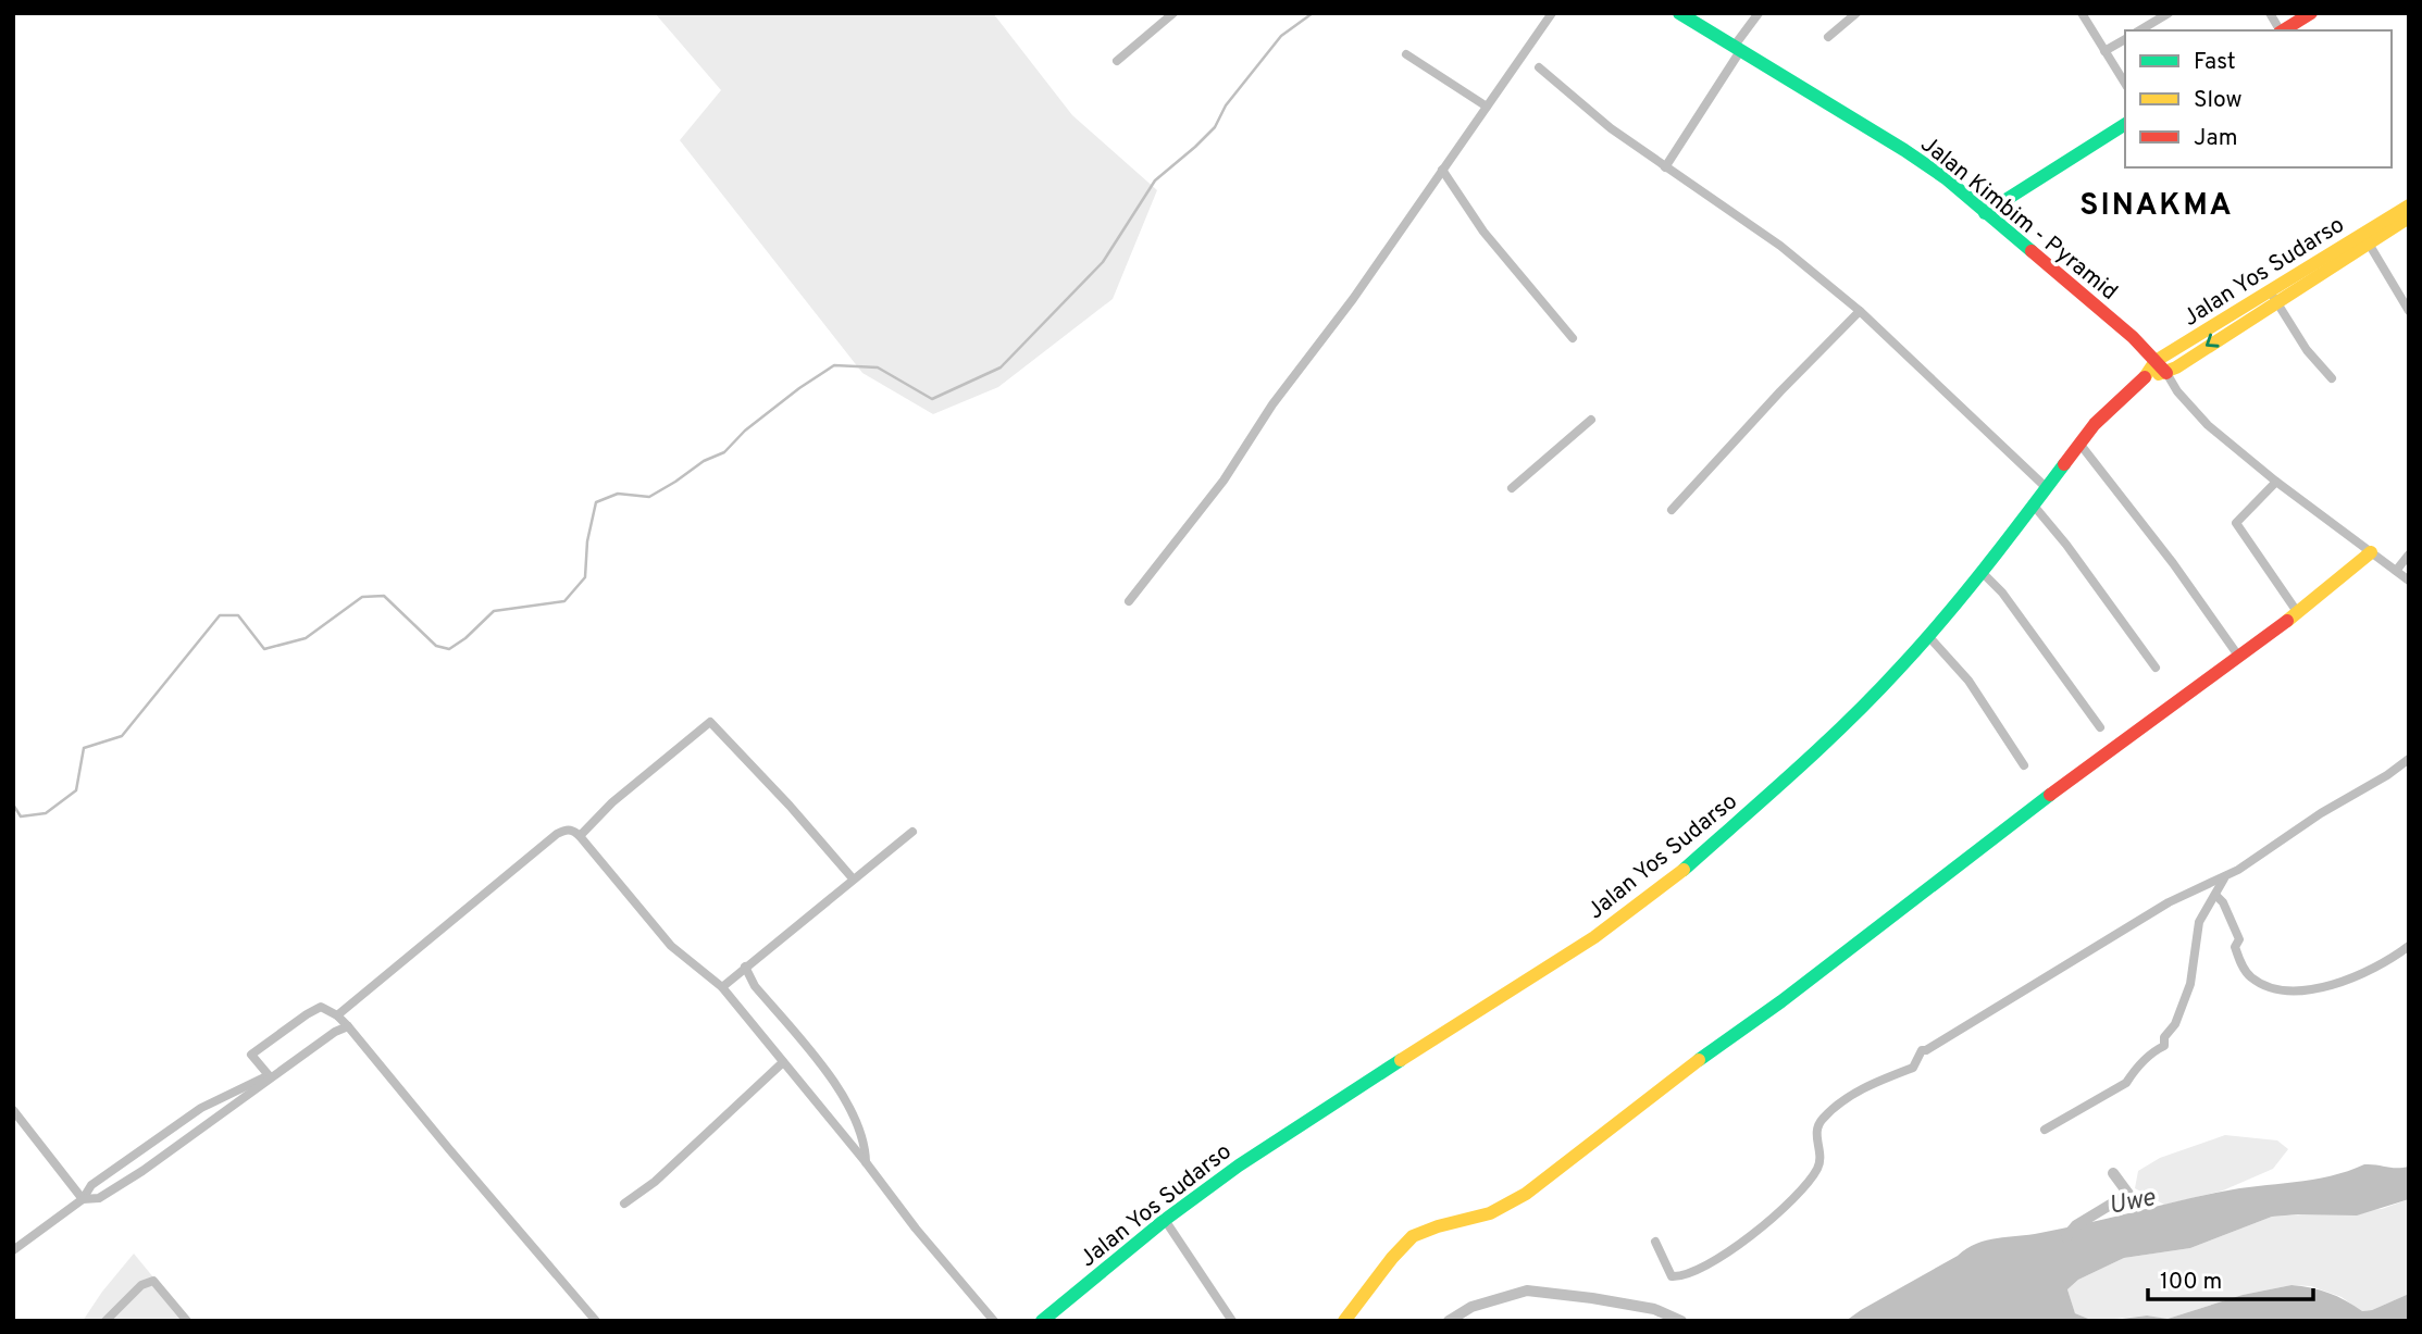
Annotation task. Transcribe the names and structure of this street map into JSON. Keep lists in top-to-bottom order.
{
  "streets": {
    "main road": ["Jalan Kimbim - Pyramid", "Jalan Yos Sudarso"]
  },
  "crossings": [
    ["Jalan Kimbim - Pyramid", "Jalan Yos Sudarso"]
  ],
  "districts": ["SINAKMA"],
  "water": ["Uwe"],
  "legend": ["Fast", "Slow", "Jam"],
  "scale_bar": "100 m"
}
